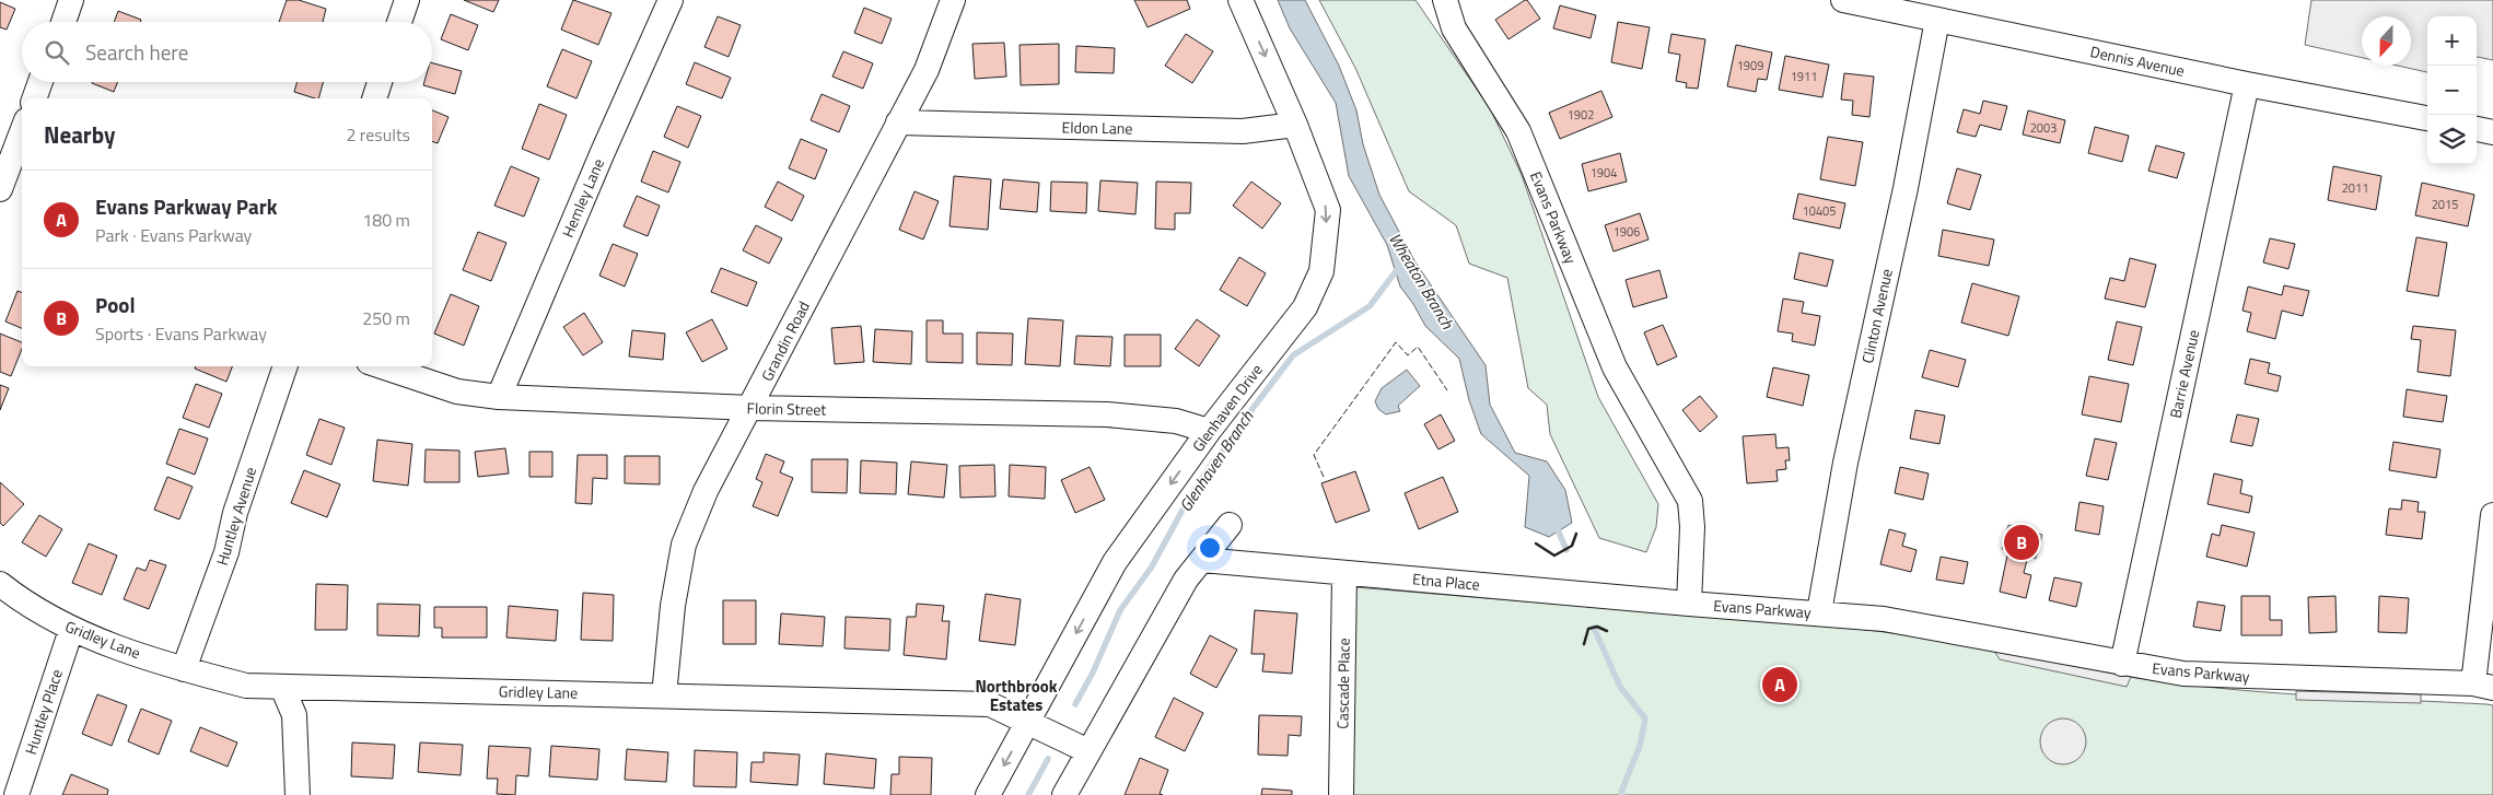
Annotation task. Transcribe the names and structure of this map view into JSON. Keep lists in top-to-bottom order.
{
  "streets": {
    "street": [
      "Dennis Avenue",
      "Eldon Lane",
      "Hemley Lane",
      "Evans Parkway",
      "Clinton Avenue",
      "Grandin Road",
      "Barrie Avenue",
      "Glenhaven Drive",
      "Florin Street",
      "Huntley Avenue",
      "Etna Place",
      "Gridley Lane",
      "Cascade Place",
      "Huntley Place"
    ]
  },
  "crossings": [
    ["Dennis Avenue", "Clinton Avenue"],
    ["Dennis Avenue", "Barrie Avenue"],
    ["Eldon Lane", "Grandin Road"],
    ["Eldon Lane", "Glenhaven Drive"],
    ["Hemley Lane", "Florin Street"],
    ["Evans Parkway", "Clinton Avenue"],
    ["Evans Parkway", "Barrie Avenue"],
    ["Evans Parkway", "Etna Place"],
    ["Grandin Road", "Florin Street"],
    ["Grandin Road", "Gridley Lane"],
    ["Glenhaven Drive", "Florin Street"],
    ["Glenhaven Drive", "Gridley Lane"],
    ["Huntley Avenue", "Gridley Lane"],
    ["Etna Place", "Cascade Place"],
    ["Gridley Lane", "Huntley Place"]
  ],
  "districts": ["Northbrook Estates"],
  "water": ["Wheaton Branch", "Glenhaven Branch"],
  "house_numbers": [
    "1909",
    "1911",
    "1902",
    "2003",
    "1904",
    "2011",
    "2015",
    "10405",
    "1906"
  ],
  "north": "bottom",
  "page": {
    "map_buttons": ["+", "−"],
    "search": "Search here",
    "heading": ["Nearby", "2 results"],
    "list": [
      {
        "mark": "A",
        "name": "Evans Parkway Park",
        "note": "Park · Evans Parkway",
        "value": "180 m"
      },
      {
        "mark": "B",
        "name": "Pool",
        "note": "Sports · Evans Parkway",
        "value": "250 m"
      }
    ],
    "pins": ["B", "A"]
  }
}
